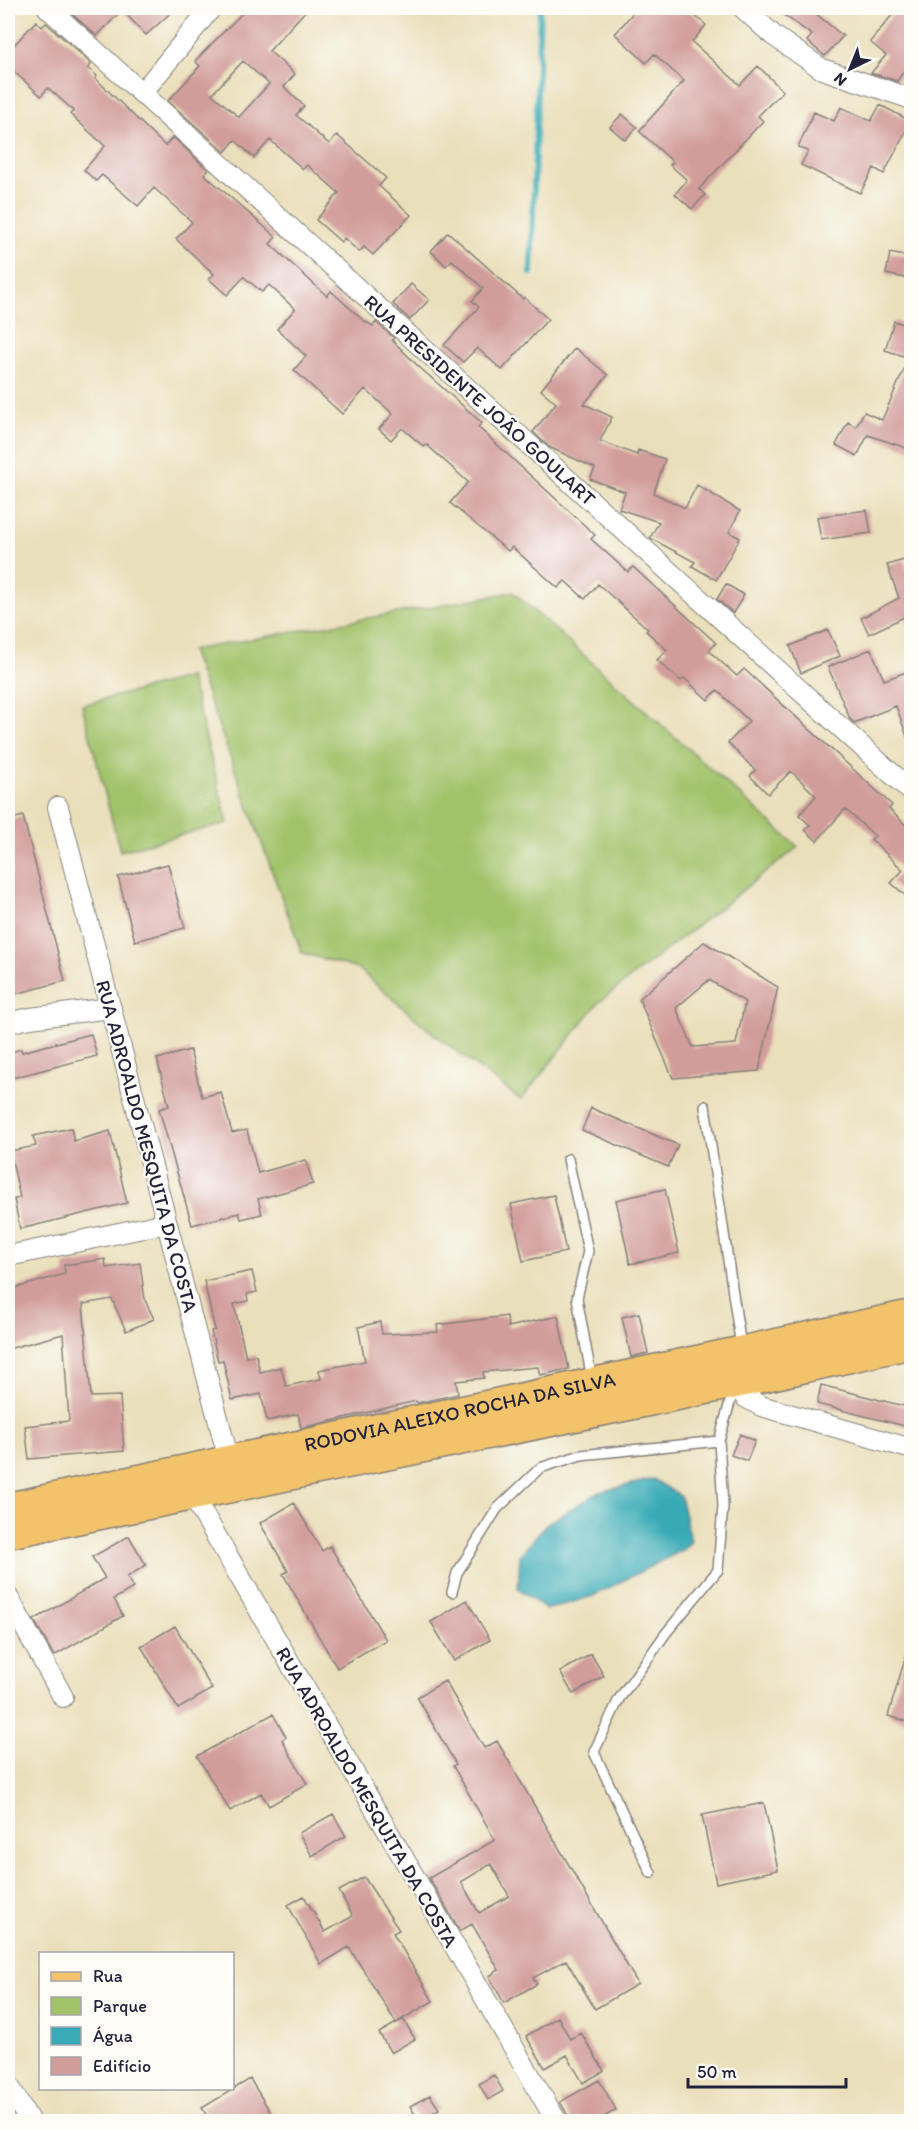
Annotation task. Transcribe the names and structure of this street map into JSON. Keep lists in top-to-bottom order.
{
  "streets": {
    "main road": ["RODOVIA ALEIXO ROCHA DA SILVA"],
    "street": ["RUA PRESIDENTE JOÃO GOULART", "RUA ADROALDO MESQUITA DA COSTA"]
  },
  "crossings": [
    ["RUA ADROALDO MESQUITA DA COSTA", "RODOVIA ALEIXO ROCHA DA SILVA"]
  ],
  "legend": [
    "Rua",
    "Parque",
    "Água",
    "Edifício"
  ],
  "scale_bar": "50 m",
  "north": "bottom left"
}
